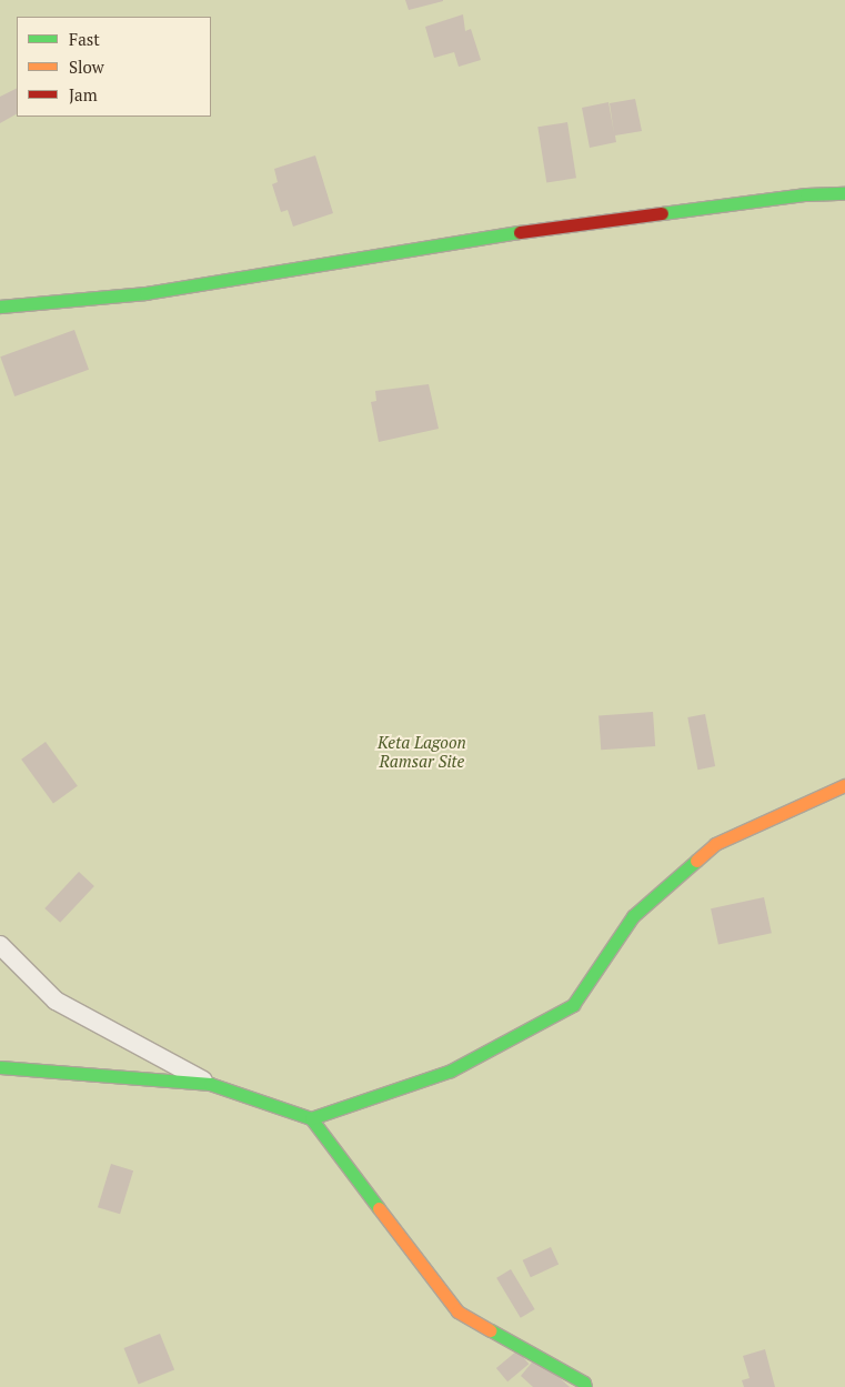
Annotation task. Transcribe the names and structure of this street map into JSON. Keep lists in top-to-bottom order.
{
  "parks": ["Keta Lagoon Ramsar Site"],
  "legend": ["Fast", "Slow", "Jam"]
}
